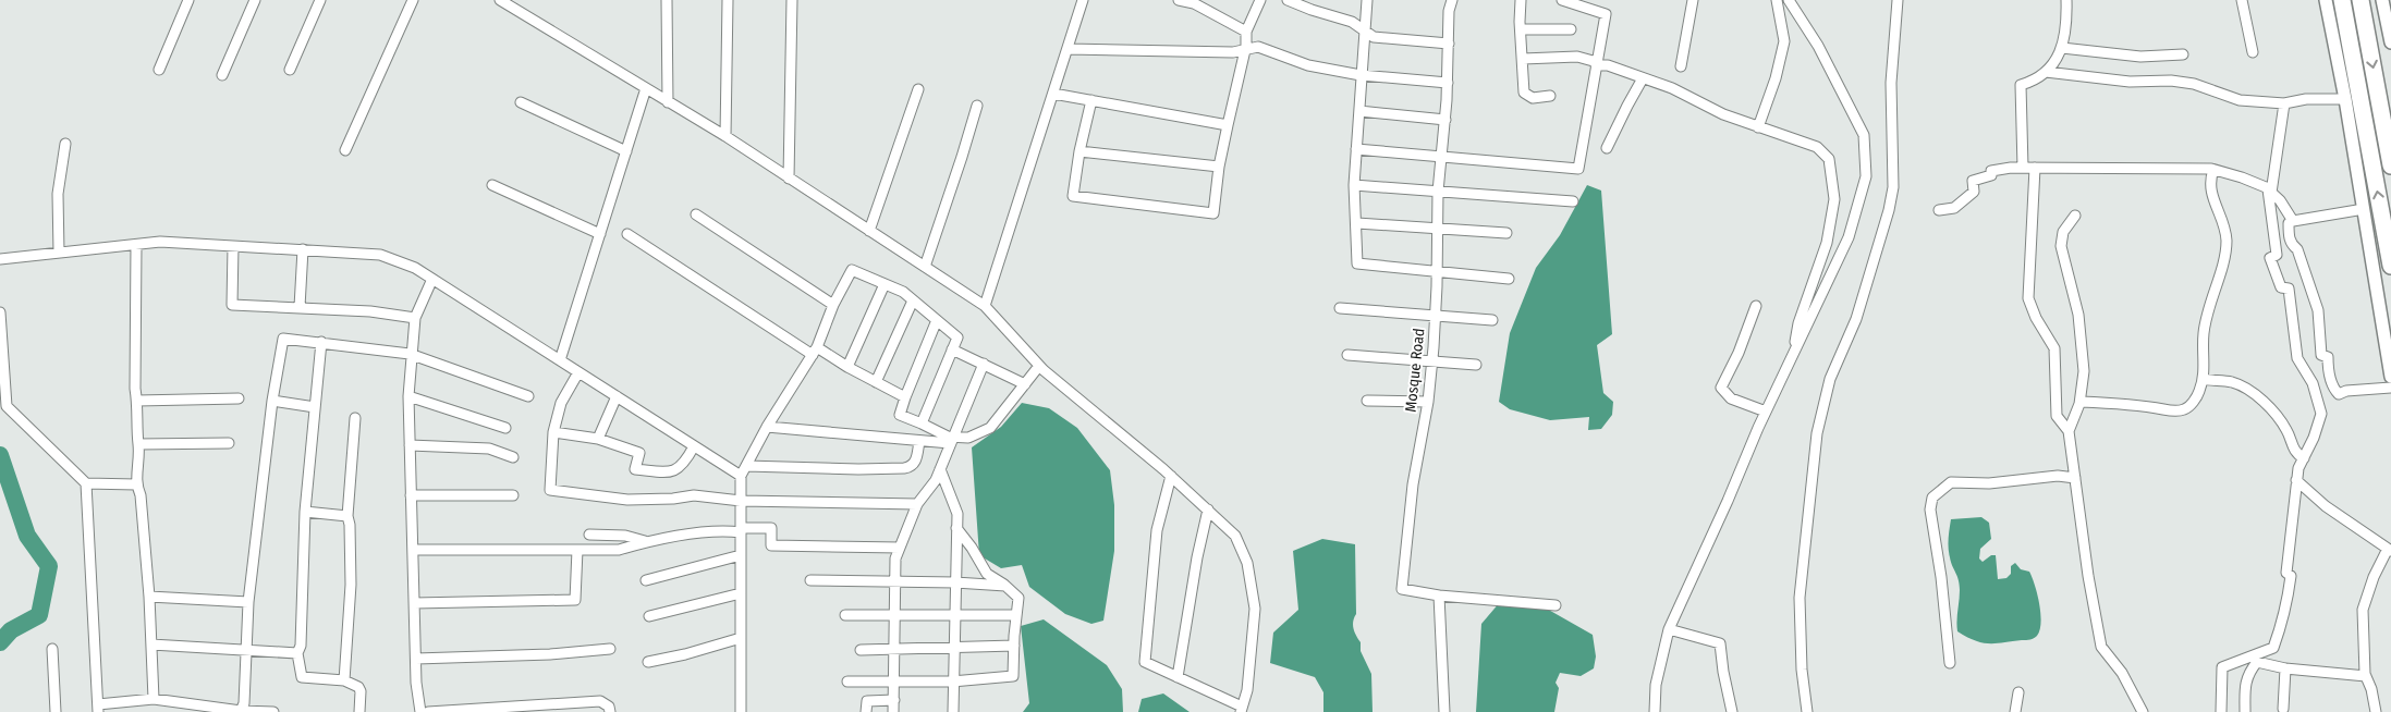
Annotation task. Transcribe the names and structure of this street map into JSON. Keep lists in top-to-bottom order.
{
  "streets": {
    "street": ["Mosque Road"]
  }
}
